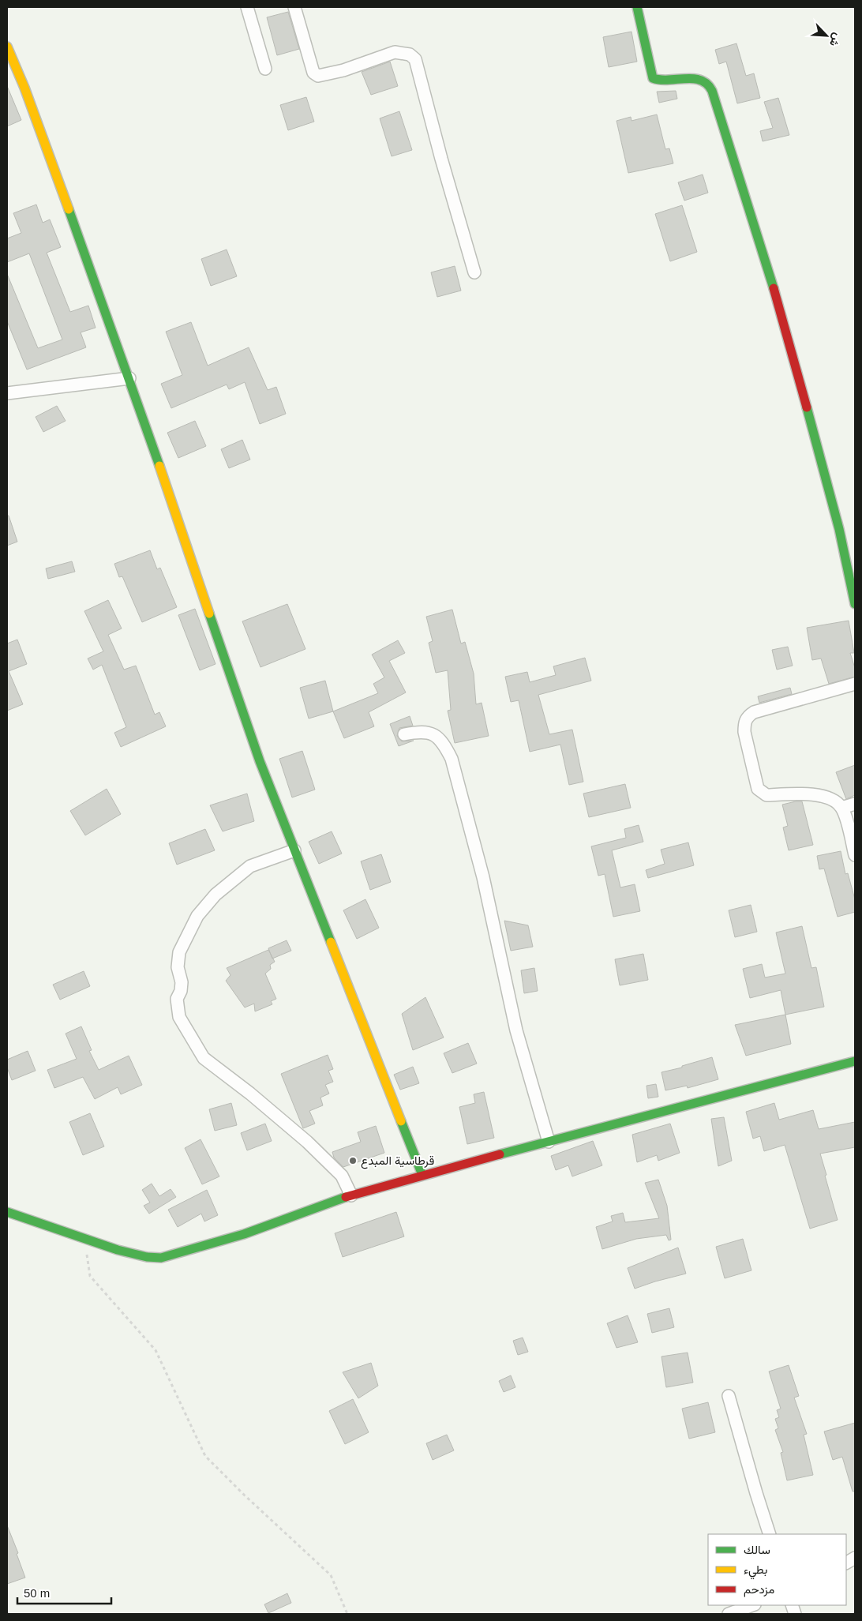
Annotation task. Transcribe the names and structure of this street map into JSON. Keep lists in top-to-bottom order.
{
  "places": ["قرطاسية المبدع"],
  "legend": ["سالك", "بطيء", "مزدحم"],
  "scale_bar": "50 m",
  "north": "bottom right"
}
